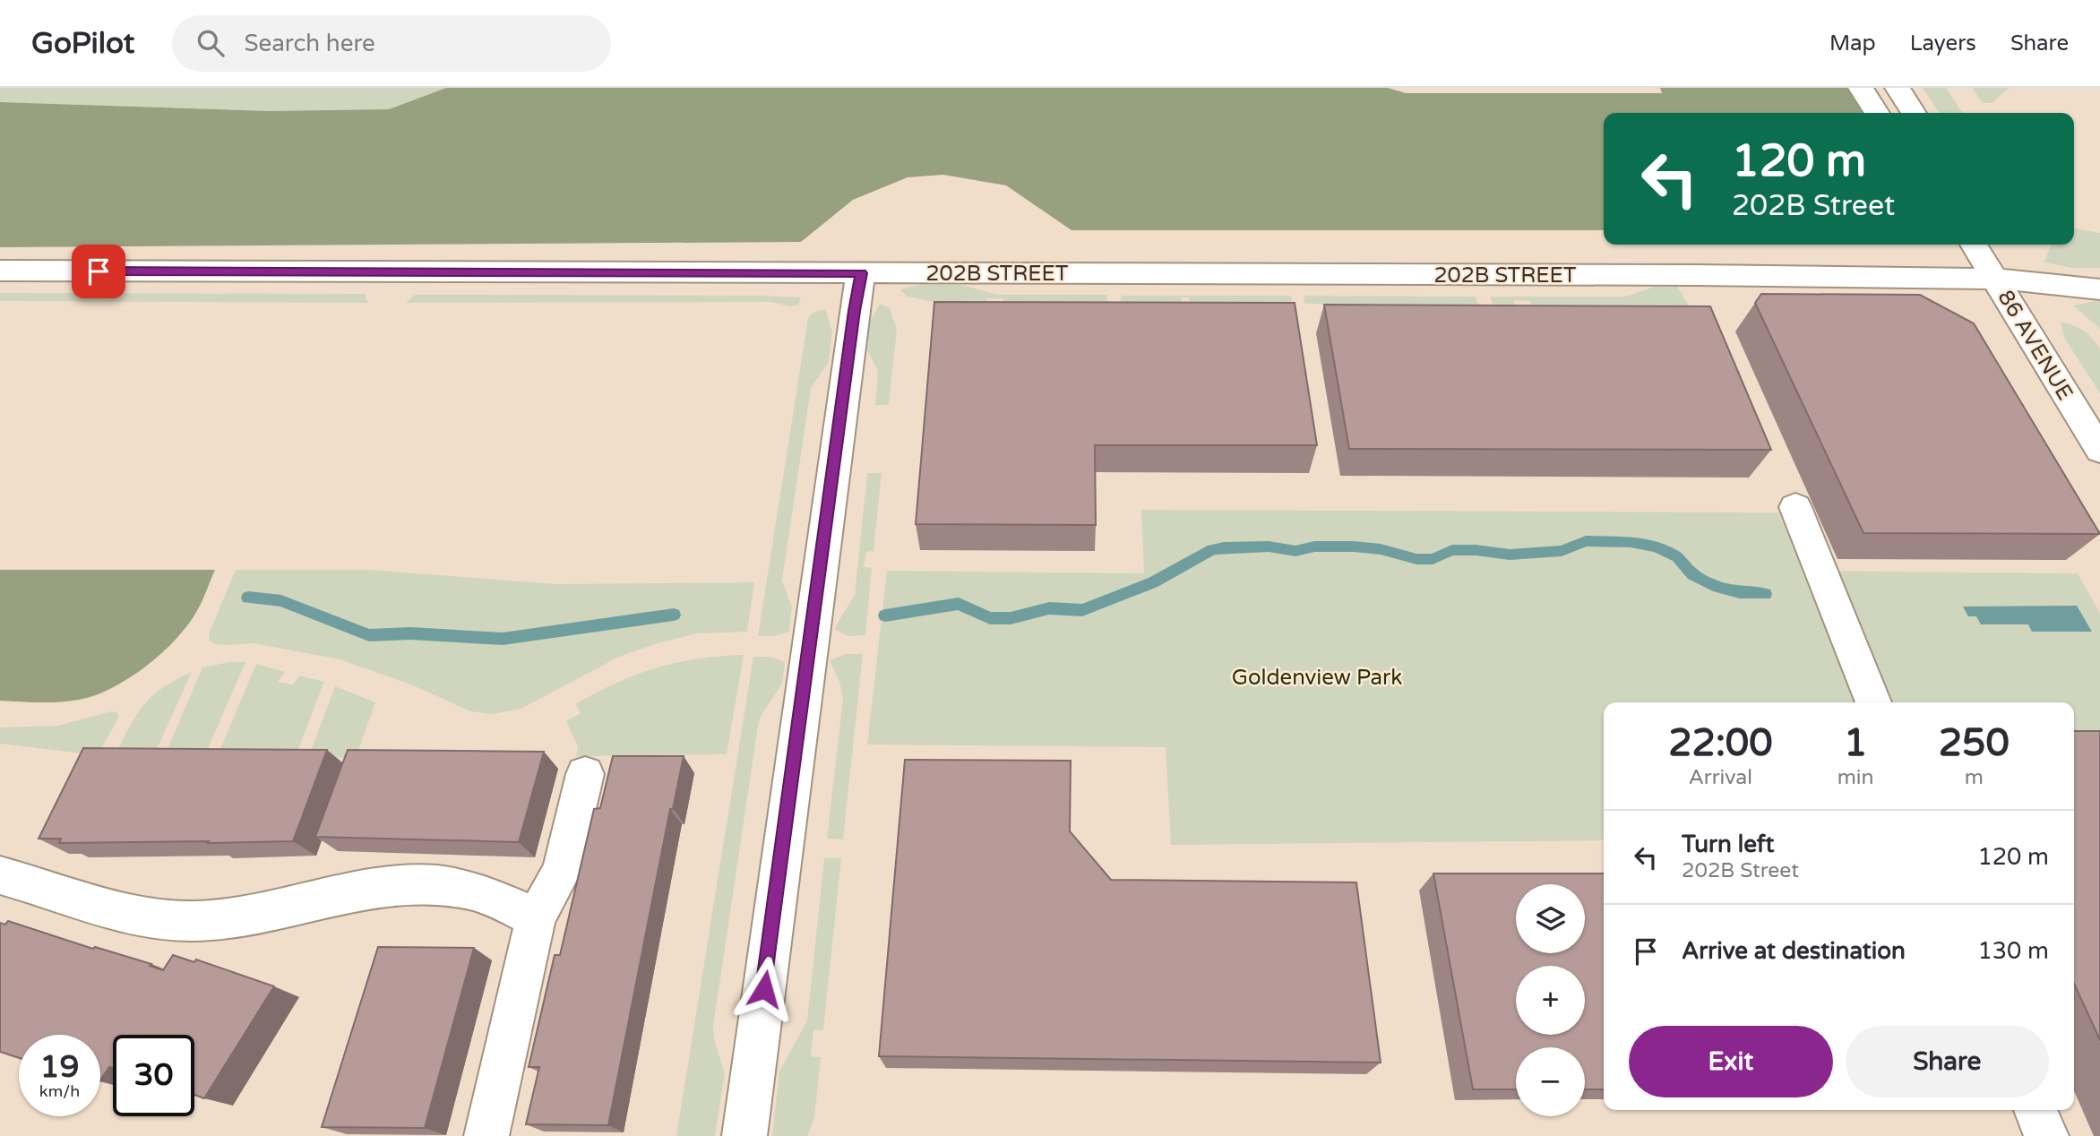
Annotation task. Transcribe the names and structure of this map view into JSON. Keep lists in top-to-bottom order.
{
  "streets": {
    "street": ["202B STREET", "86 AVENUE"]
  },
  "crossings": [
    ["202B STREET", "86 AVENUE"]
  ],
  "parks": ["Goldenview Park"],
  "page": {
    "header": "GoPilot",
    "search": "Search here",
    "nav": ["Map", "Layers", "Share"],
    "turn": ["120 m", "202B Street"],
    "eta": [
      "22:00",
      "Arrival",
      "1",
      "min",
      "250",
      "m"
    ],
    "list": [
      {
        "name": "Turn left",
        "note": "202B Street",
        "value": "120 m"
      },
      {
        "name": "Arrive at destination",
        "value": "130 m"
      }
    ],
    "map_buttons": ["+", "−"],
    "buttons": ["Exit", "Share"],
    "speed": "19 km/h",
    "limit": "30"
  }
}
